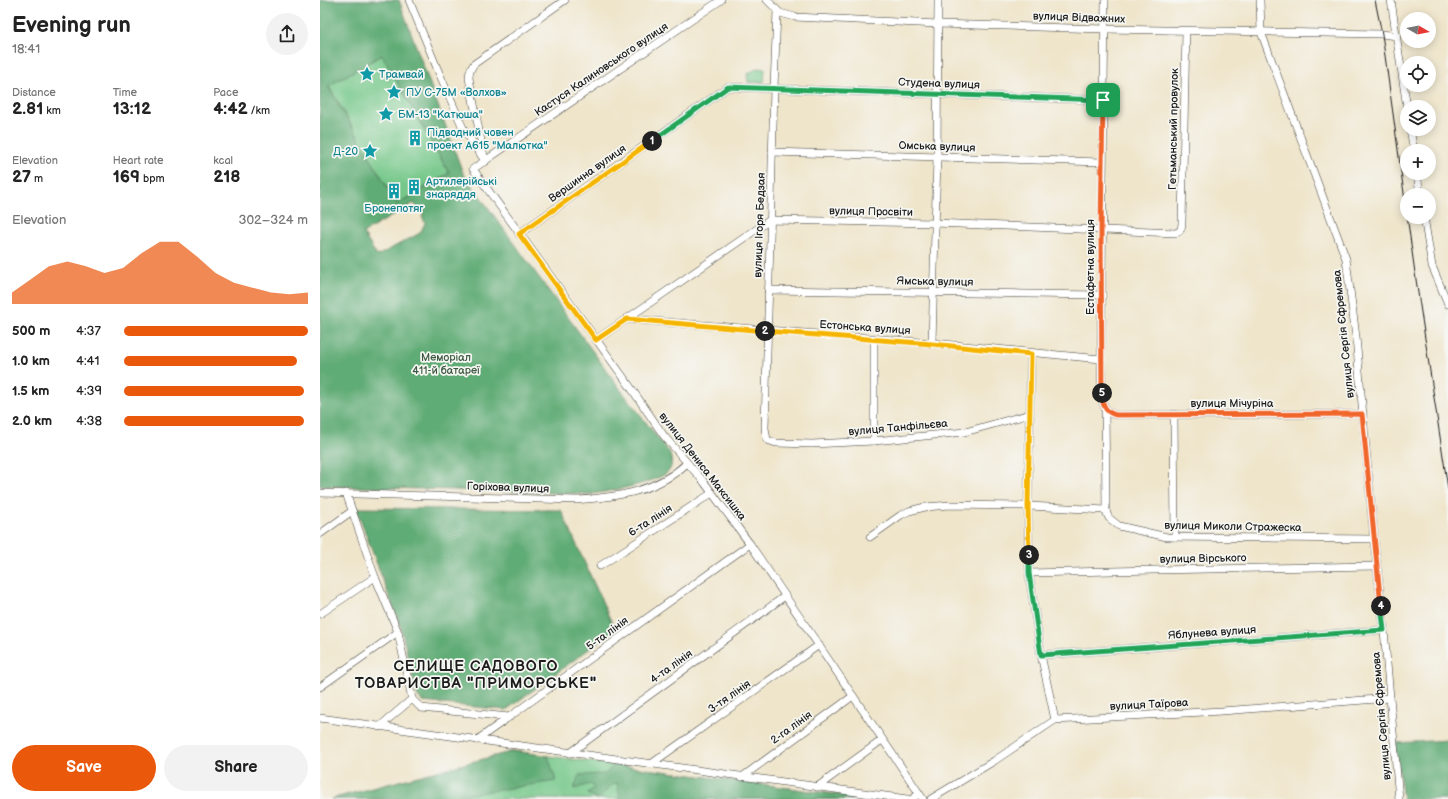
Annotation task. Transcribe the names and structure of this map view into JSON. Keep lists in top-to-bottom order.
{
  "streets": {
    "street": [
      "вулиця Відважних",
      "Кастуся Калиновського вулиця",
      "Студена вулиця",
      "Гетьманський провулок",
      "Омська вулиця",
      "Вершинна вулиця",
      "вулиця Просвіти",
      "вулиця Ігоря Бедзая",
      "Естафетна вулиця",
      "Ямська вулиця",
      "Естонська вулиця",
      "вулиця Сергія Єфремова",
      "вулиця Мічуріна",
      "вулиця Танфільєва",
      "вулиця Дениса Максишка",
      "Горіхова вулиця",
      "6-та лінія",
      "вулиця Миколи Стражеска",
      "вулиця Вірського",
      "Яблунева вулиця",
      "5-та лінія",
      "4-та лінія",
      "3-тя лінія",
      "вулиця Таїрова",
      "2-га лінія"
    ]
  },
  "crossings": [
    ["вулиця Відважних", "Гетьманський провулок"],
    ["вулиця Відважних", "вулиця Ігоря Бедзая"],
    ["вулиця Відважних", "Естафетна вулиця"],
    ["вулиця Відважних", "вулиця Сергія Єфремова"],
    ["Кастуся Калиновського вулиця", "вулиця Дениса Максишка"],
    ["Студена вулиця", "Вершинна вулиця"],
    ["Студена вулиця", "вулиця Ігоря Бедзая"],
    ["Студена вулиця", "Естафетна вулиця"],
    ["Гетьманський провулок", "вулиця Просвіти"],
    ["Омська вулиця", "вулиця Ігоря Бедзая"],
    ["Омська вулиця", "Естафетна вулиця"],
    ["Вершинна вулиця", "вулиця Ігоря Бедзая"],
    ["Вершинна вулиця", "вулиця Дениса Максишка"],
    ["вулиця Просвіти", "вулиця Ігоря Бедзая"],
    ["вулиця Просвіти", "Естафетна вулиця"],
    ["вулиця Ігоря Бедзая", "Ямська вулиця"],
    ["вулиця Ігоря Бедзая", "Естонська вулиця"],
    ["вулиця Ігоря Бедзая", "вулиця Танфільєва"],
    ["Естафетна вулиця", "Ямська вулиця"],
    ["Естафетна вулиця", "Естонська вулиця"],
    ["Естафетна вулиця", "вулиця Мічуріна"],
    ["Естафетна вулиця", "вулиця Миколи Стражеска"],
    ["вулиця Сергія Єфремова", "вулиця Мічуріна"],
    ["вулиця Сергія Єфремова", "вулиця Миколи Стражеска"],
    ["вулиця Сергія Єфремова", "вулиця Вірського"],
    ["вулиця Сергія Єфремова", "Яблунева вулиця"],
    ["вулиця Сергія Єфремова", "вулиця Таїрова"],
    ["вулиця Дениса Максишка", "Горіхова вулиця"],
    ["вулиця Дениса Максишка", "6-та лінія"],
    ["вулиця Дениса Максишка", "5-та лінія"],
    ["вулиця Дениса Максишка", "4-та лінія"],
    ["вулиця Дениса Максишка", "3-тя лінія"],
    ["вулиця Дениса Максишка", "2-га лінія"]
  ],
  "districts": ["СЕЛИЩЕ САДОВОГО ТОВАРИСТВА \"ПРИМОРСЬКЕ\""],
  "parks": ["Меморіал 411-й батареї"],
  "places": {
    "place": [
      "Трамвай",
      "ПУ С-75М «Волхов»",
      "БМ-13 \"Катюша\"",
      "Д-20"
    ],
    "building": ["Підводний човен проект А615 \"Малютка\"", "Артилерійські знаряддя", "Бронепотяг"]
  },
  "north": "right",
  "page": {
    "heading": ["Evening run", "18:41"],
    "map_buttons": ["+", "−"],
    "stats": [
      ["Distance", "2.81 km"],
      ["Time", "13:12"],
      ["Pace", "4:42 /km"],
      ["Elevation", "27 m"],
      ["Heart rate", "169 bpm"],
      ["kcal", "218"]
    ],
    "pins": [
      "1",
      "2",
      "5",
      "3",
      "4"
    ],
    "chart": ["Elevation", "302–324 m"],
    "list": [
      {
        "name": "500 m",
        "note": "4:37"
      },
      {
        "name": "1.0 km",
        "note": "4:41"
      },
      {
        "name": "1.5 km",
        "note": "4:39"
      },
      {
        "name": "2.0 km",
        "note": "4:38"
      }
    ],
    "buttons": ["Save", "Share"]
  }
}
